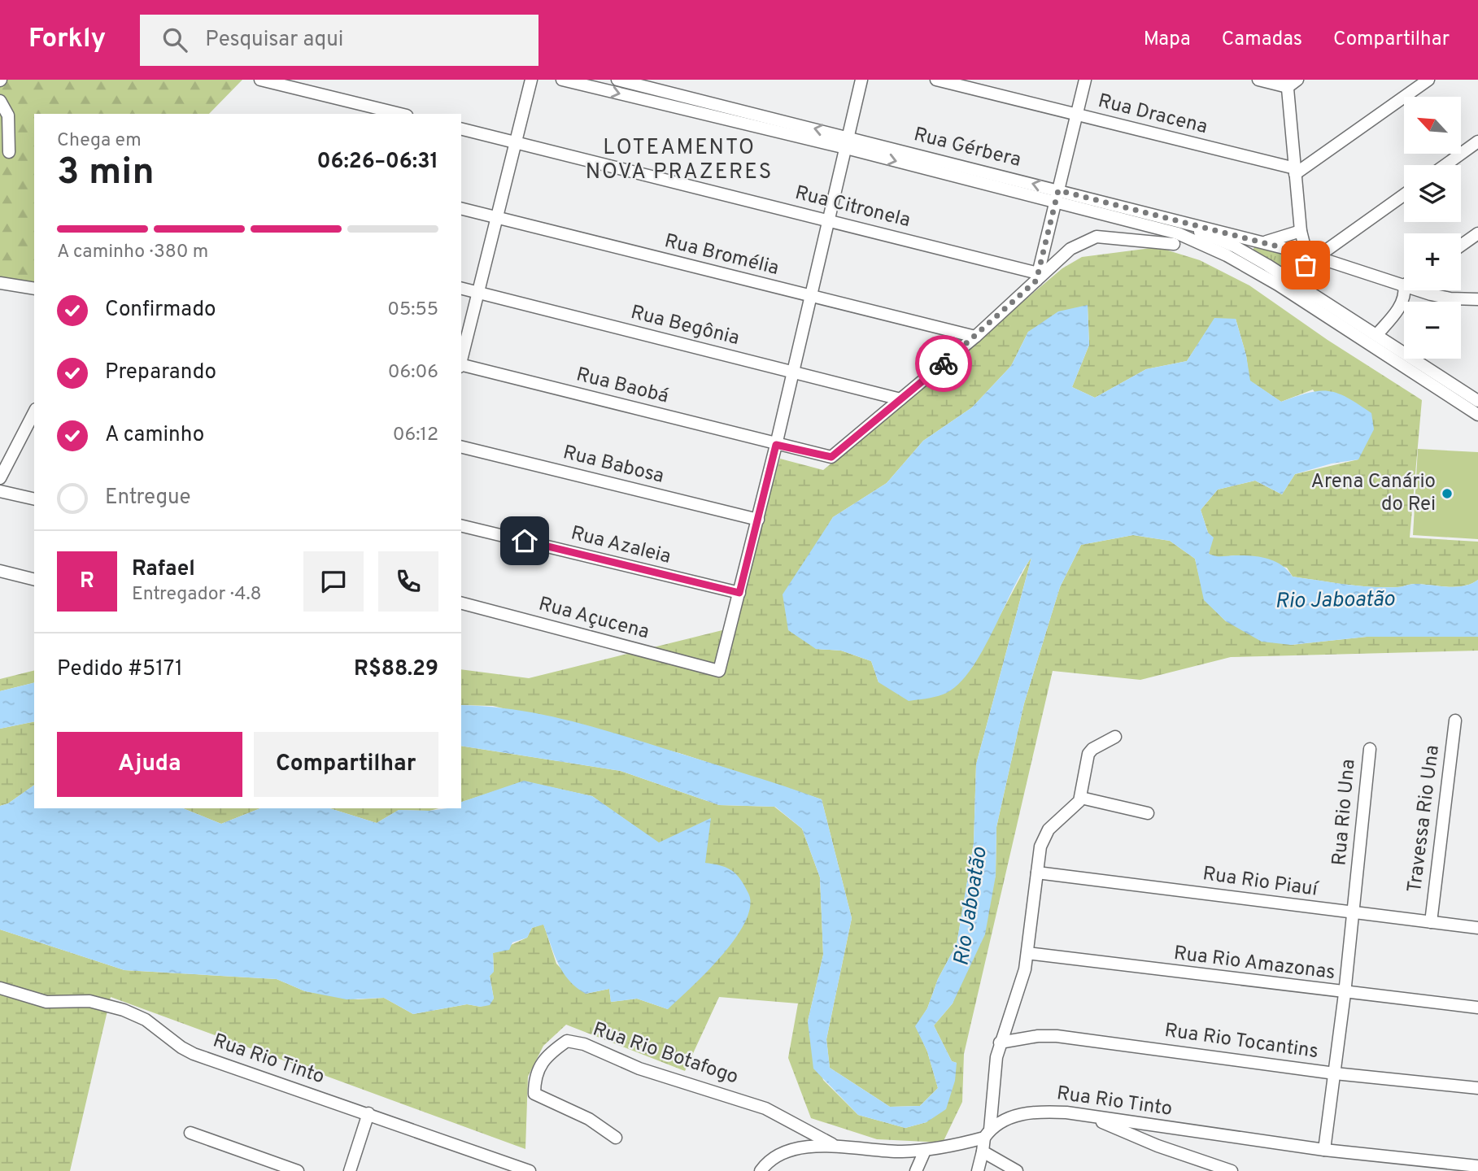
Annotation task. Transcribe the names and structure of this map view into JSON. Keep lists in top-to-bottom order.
{
  "streets": {
    "street": [
      "Rua Dracena",
      "Rua Gérbera",
      "Rua Citronela",
      "Rua Bromélia",
      "Rua Begônia",
      "Rua Baobá",
      "Rua Babosa",
      "Rua Azaleia",
      "Rua Açucena",
      "Rua Rio Una",
      "Travessa Rio Una",
      "Rua Rio Piauí",
      "Rua Rio Amazonas",
      "Rua Rio Tocantins",
      "Rua Rio Botafogo",
      "Rua Rio Tinto"
    ]
  },
  "crossings": [
    ["Rua Begônia", "Rua Baobá"],
    ["Rua Azaleia", "Rua Açucena"],
    ["Rua Rio Una", "Rua Rio Piauí"],
    ["Rua Rio Una", "Rua Rio Amazonas"],
    ["Rua Rio Una", "Rua Rio Tocantins"],
    ["Rua Rio Una", "Rua Rio Tinto"],
    ["Travessa Rio Una", "Rua Rio Piauí"],
    ["Rua Rio Botafogo", "Rua Rio Tinto"]
  ],
  "districts": ["LOTEAMENTO NOVA PRAZERES"],
  "water": ["Rio Jaboatão"],
  "places": ["Arena Canário do Rei"],
  "north": "top left",
  "page": {
    "header": "Forkly",
    "search": "Pesquisar aqui",
    "nav": ["Mapa", "Camadas", "Compartilhar"],
    "map_buttons": ["+", "−"],
    "heading": ["3 min", "Chega em", "06:26–06:31"],
    "panel": [
      "Rafael",
      "Entregador · 4.8",
      "Pedido #5171",
      "R$88.29"
    ],
    "bar": "A caminho · 380 m",
    "list": [
      ["Confirmado", "05:55"],
      ["Preparando", "06:06"],
      ["A caminho", "06:12"],
      "Entregue"
    ],
    "round": "R",
    "buttons": ["Ajuda", "Compartilhar"]
  }
}
